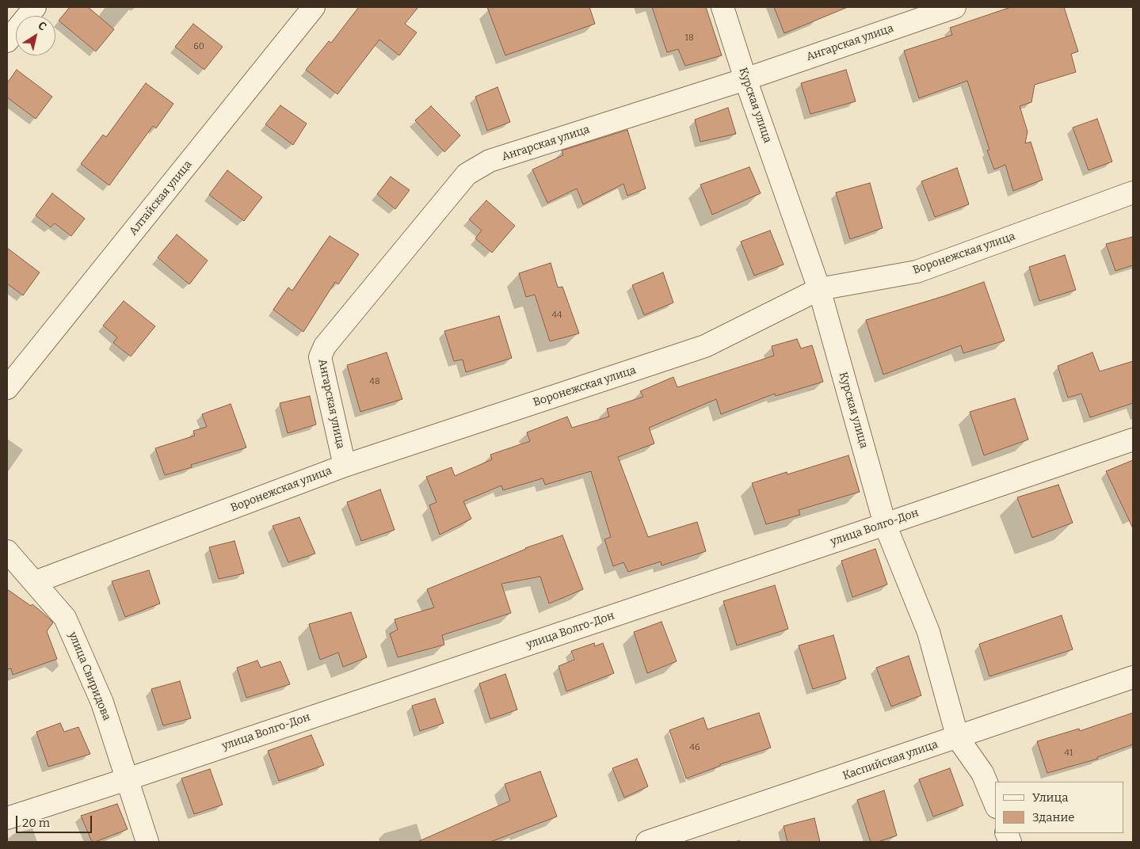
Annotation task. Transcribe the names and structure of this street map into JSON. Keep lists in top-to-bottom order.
{
  "streets": {
    "street": [
      "Ангарская улица",
      "Курская улица",
      "Алтайская улица",
      "Воронежская улица",
      "улица Волго-Дон",
      "улица Свиридова",
      "Каспийская улица"
    ]
  },
  "crossings": [
    ["Ангарская улица", "Курская улица"],
    ["Ангарская улица", "Воронежская улица"],
    ["Курская улица", "Воронежская улица"],
    ["Курская улица", "улица Волго-Дон"],
    ["Курская улица", "Каспийская улица"],
    ["Воронежская улица", "улица Свиридова"],
    ["улица Волго-Дон", "улица Свиридова"]
  ],
  "house_numbers": [
    "18",
    "60",
    "44",
    "48",
    "46",
    "41"
  ],
  "legend": ["Улица", "Здание"],
  "scale_bar": "20 m",
  "north": "top right"
}
